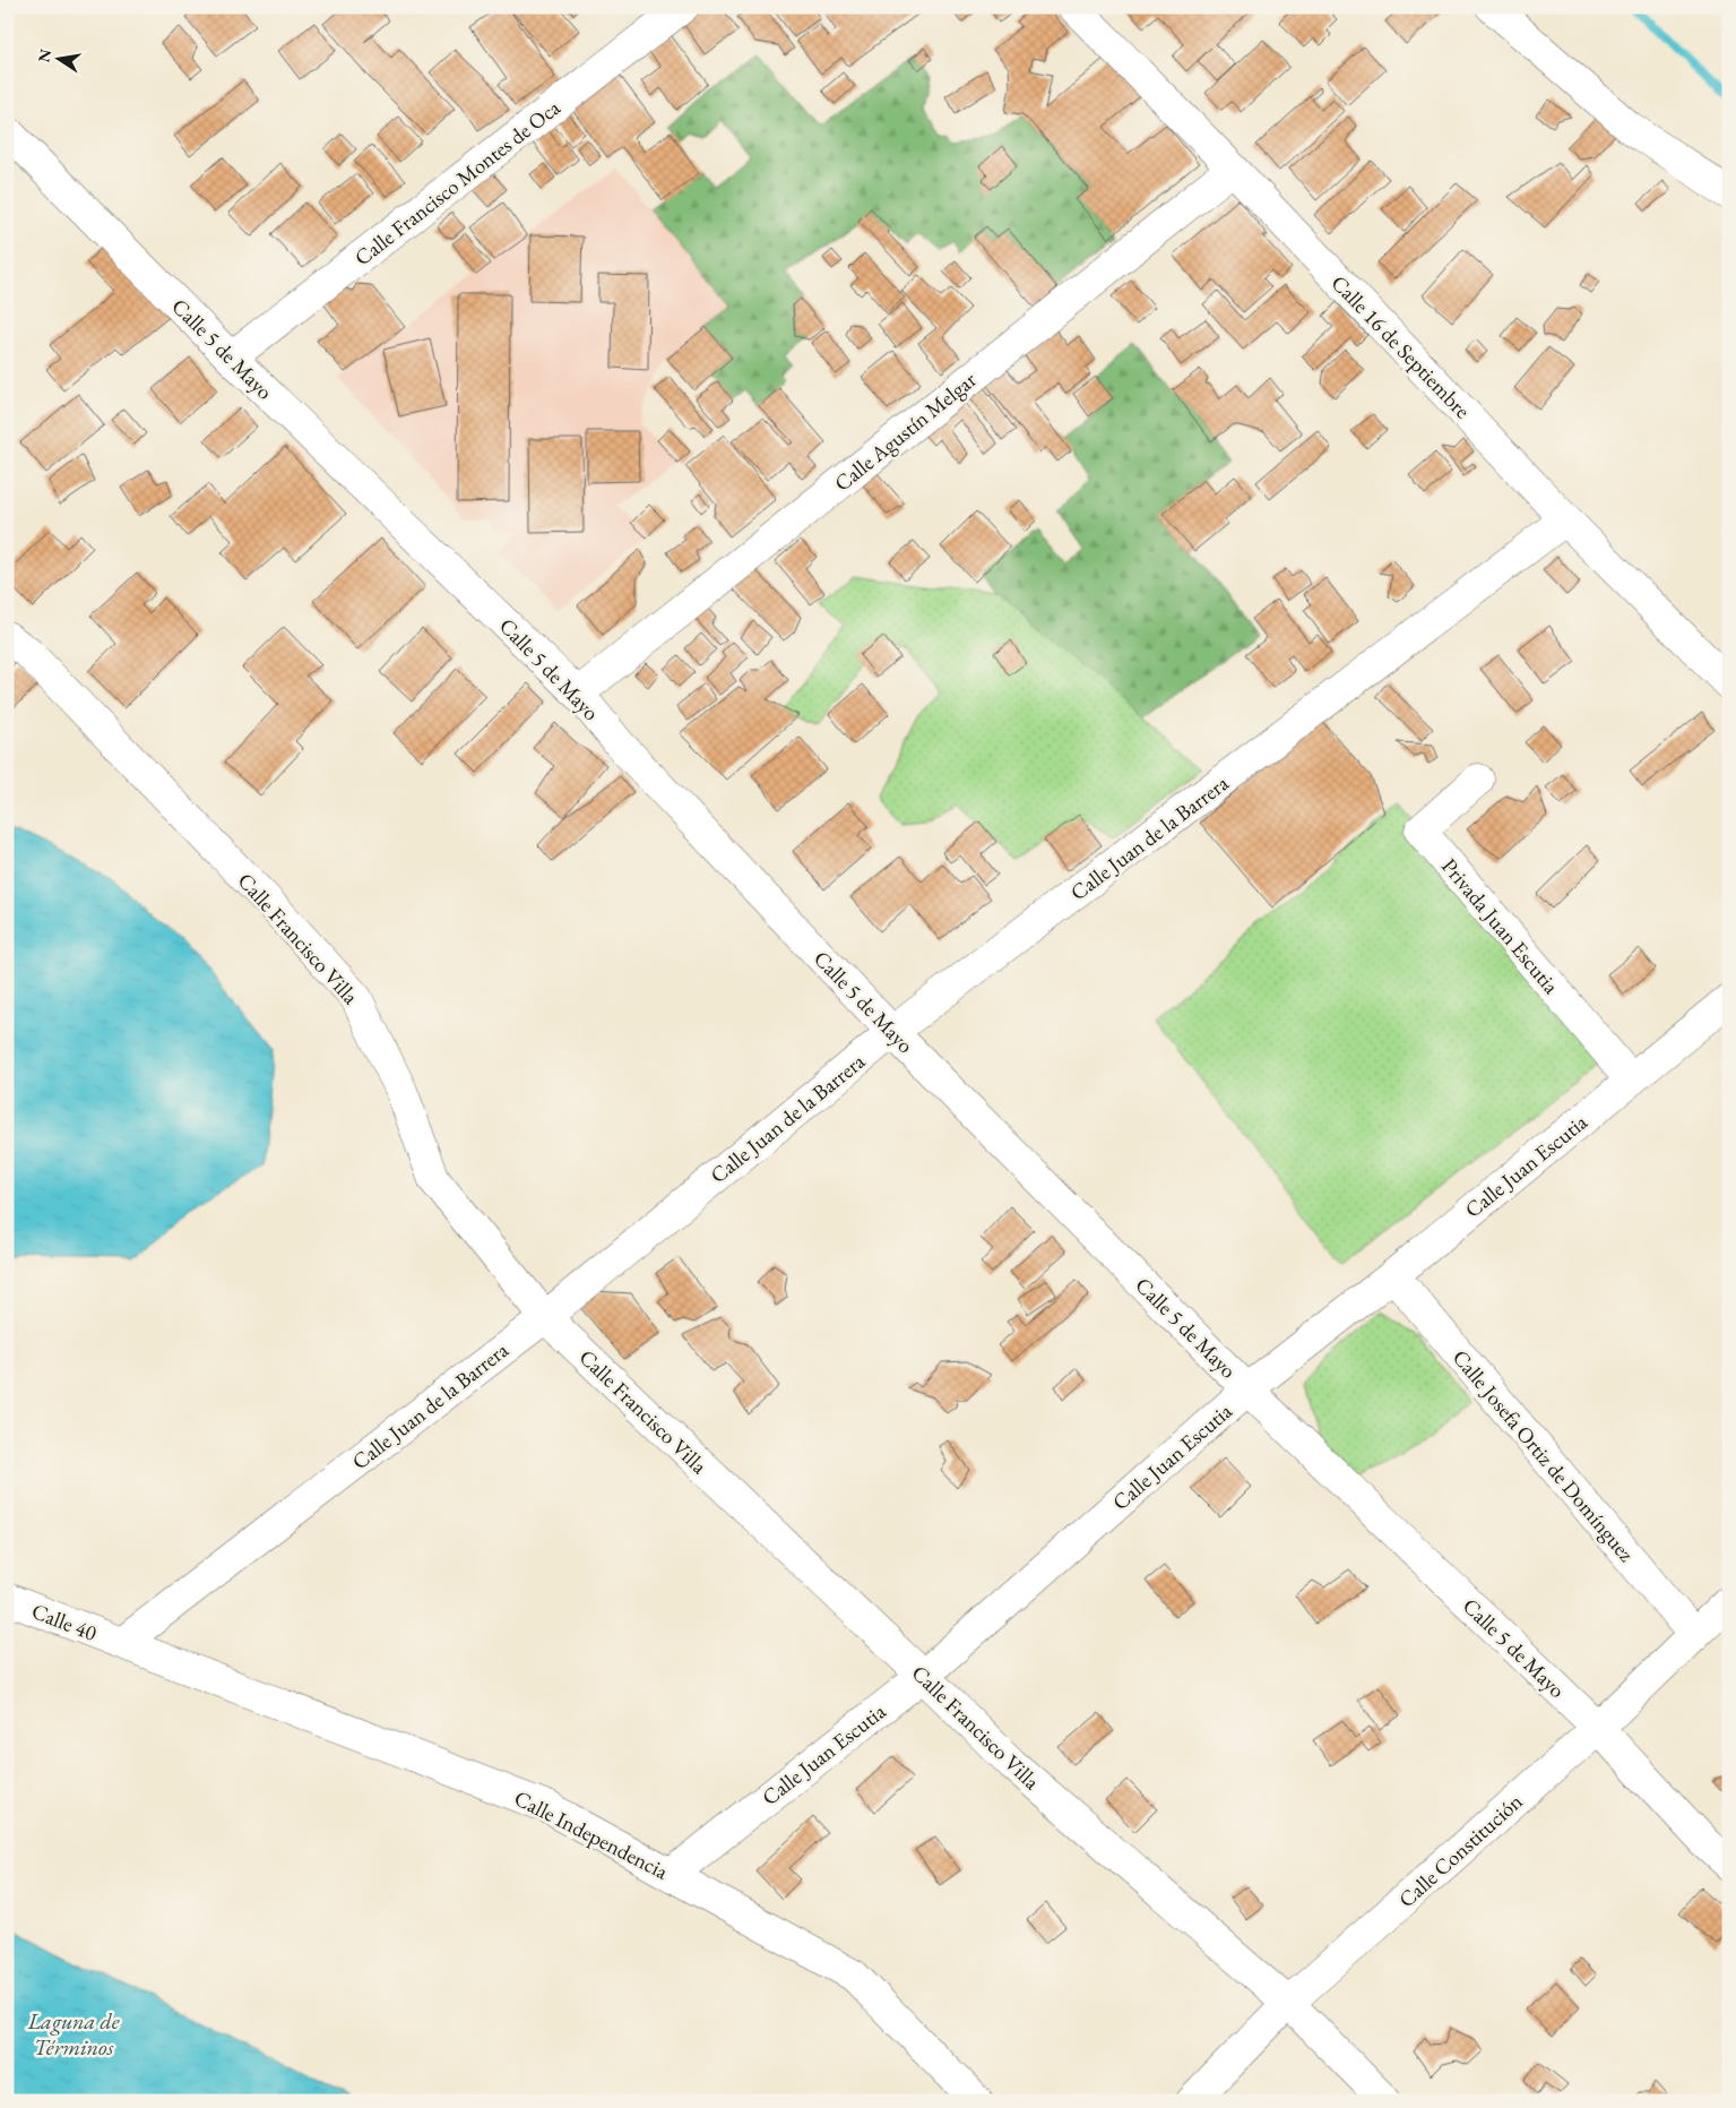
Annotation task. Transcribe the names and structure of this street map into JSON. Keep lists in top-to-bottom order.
{
  "streets": {
    "street": [
      "Calle Francisco Montes de Oca",
      "Calle 16 de Septiembre",
      "Calle 5 de Mayo",
      "Calle Agustín Melgar",
      "Calle Juan de la Barrera",
      "Privada Juan Escutia",
      "Calle Francisco Villa",
      "Calle Juan Escutia",
      "Calle Josefa Ortiz de Domínguez",
      "Calle 40",
      "Calle Independencia",
      "Calle Constitución"
    ]
  },
  "crossings": [
    ["Calle Francisco Montes de Oca", "Calle 5 de Mayo"],
    ["Calle 16 de Septiembre", "Calle Agustín Melgar"],
    ["Calle 16 de Septiembre", "Calle Juan de la Barrera"],
    ["Calle 5 de Mayo", "Calle Agustín Melgar"],
    ["Calle 5 de Mayo", "Calle Juan de la Barrera"],
    ["Calle 5 de Mayo", "Calle Juan Escutia"],
    ["Calle 5 de Mayo", "Calle Constitución"],
    ["Calle Juan de la Barrera", "Calle Francisco Villa"],
    ["Calle Juan de la Barrera", "Calle 40"],
    ["Calle Juan de la Barrera", "Calle Independencia"],
    ["Privada Juan Escutia", "Calle Juan Escutia"],
    ["Calle Francisco Villa", "Calle Juan Escutia"],
    ["Calle Francisco Villa", "Calle Constitución"],
    ["Calle Juan Escutia", "Calle Josefa Ortiz de Domínguez"],
    ["Calle Juan Escutia", "Calle Independencia"],
    ["Calle Josefa Ortiz de Domínguez", "Calle Constitución"],
    ["Calle 40", "Calle Independencia"]
  ],
  "water": ["Laguna de Términos"],
  "north": "left"
}
